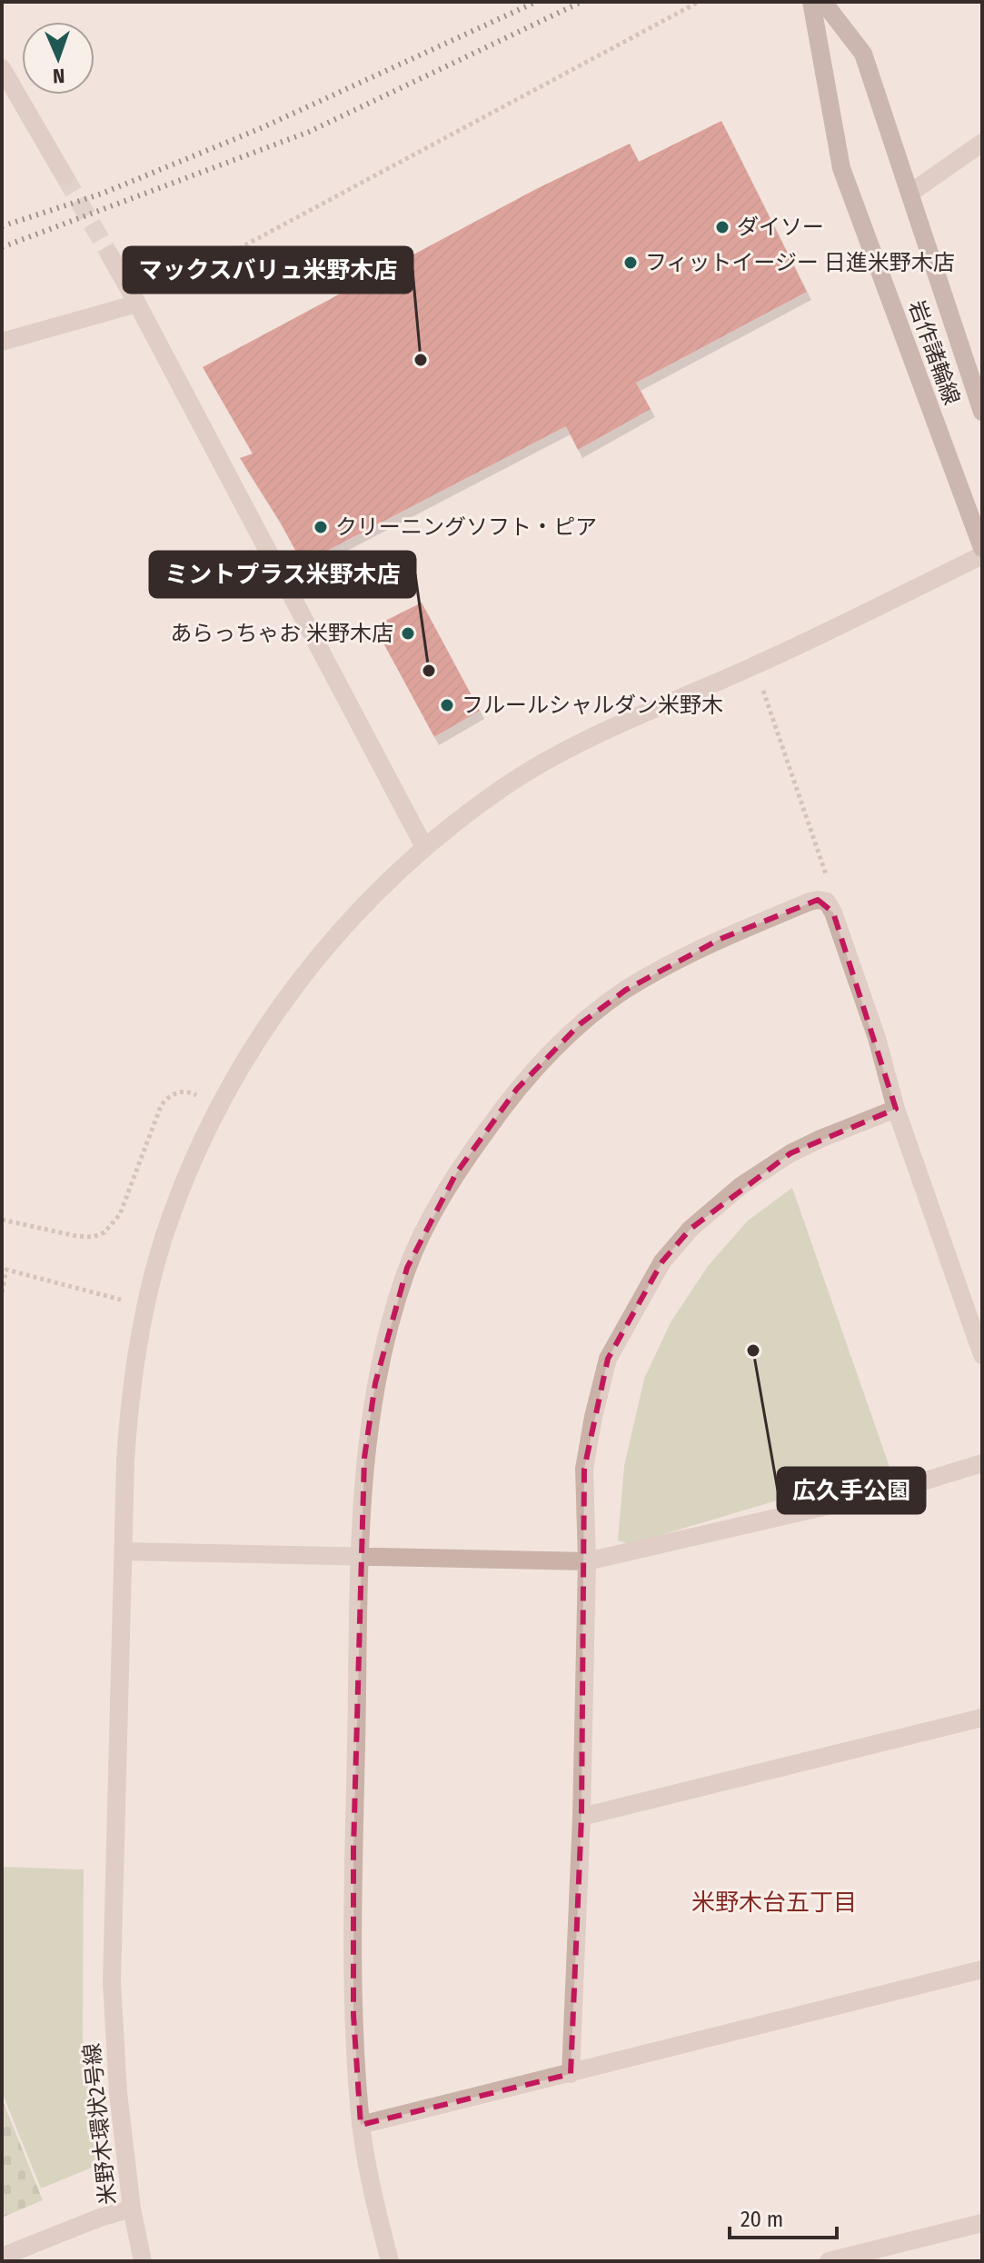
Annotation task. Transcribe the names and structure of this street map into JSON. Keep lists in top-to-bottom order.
{
  "streets": {
    "main road": ["岩作諸輪線"],
    "street": ["米野木環状2号線"]
  },
  "districts": ["米野木台五丁目"],
  "places": [
    "ダイソー",
    "フィットイージー 日進米野木店",
    "マックスバリュ米野木店",
    "クリーニングソフト・ピア",
    "あらっちゃお 米野木店",
    "ミントプラス米野木店",
    "フルールシャルダン米野木",
    "広久手公園"
  ],
  "scale_bar": "20 m",
  "north": "bottom"
}
